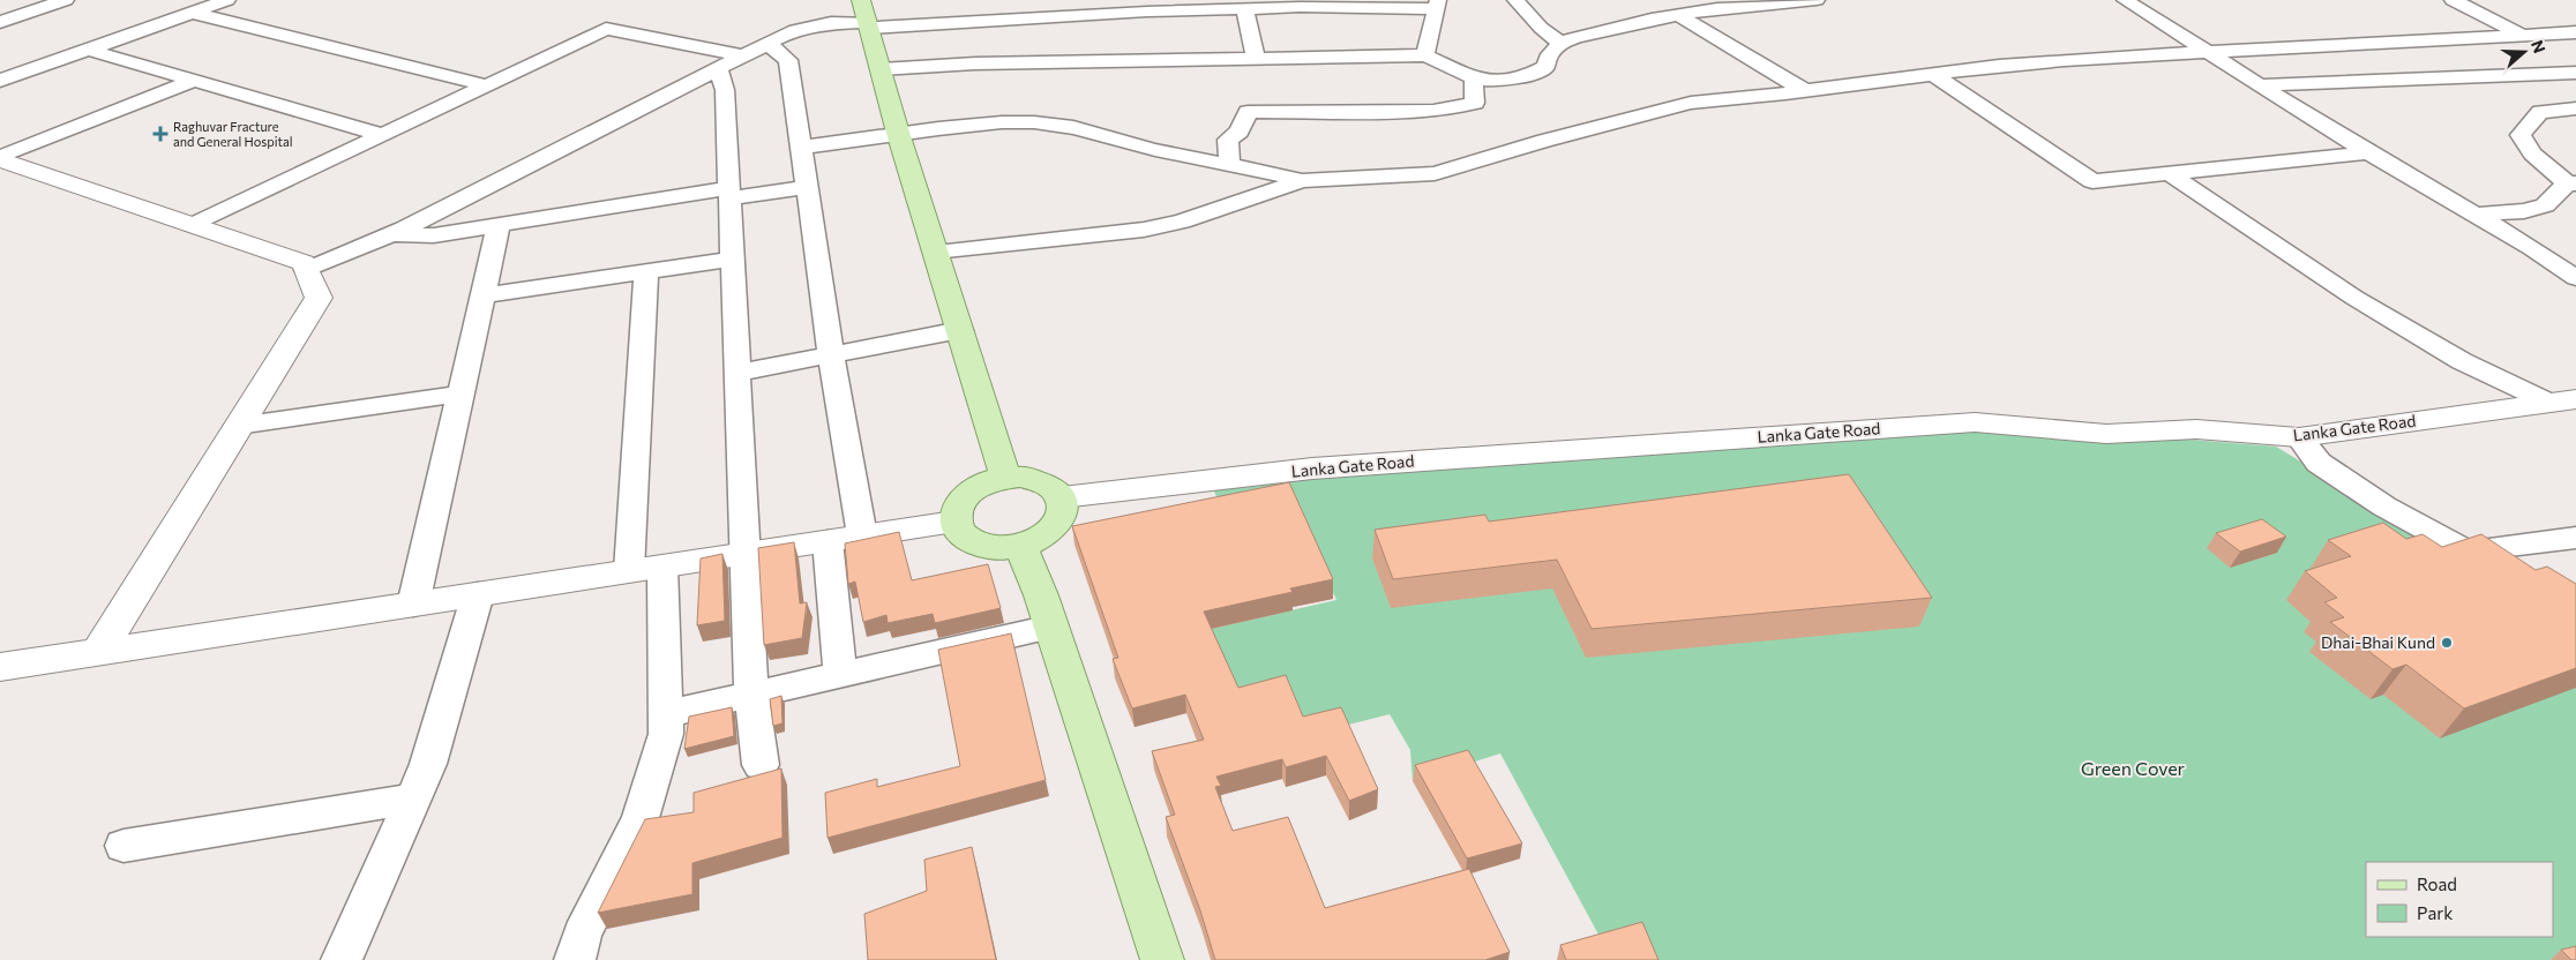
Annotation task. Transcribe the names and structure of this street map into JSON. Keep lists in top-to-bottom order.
{
  "streets": {
    "street": ["Lanka Gate Road"]
  },
  "parks": ["Green Cover"],
  "places": {
    "health": ["Raghuvar Fracture and General Hospital"],
    "other": ["Dhai-Bhai Kund"]
  },
  "legend": ["Road", "Park"],
  "north": "right"
}
